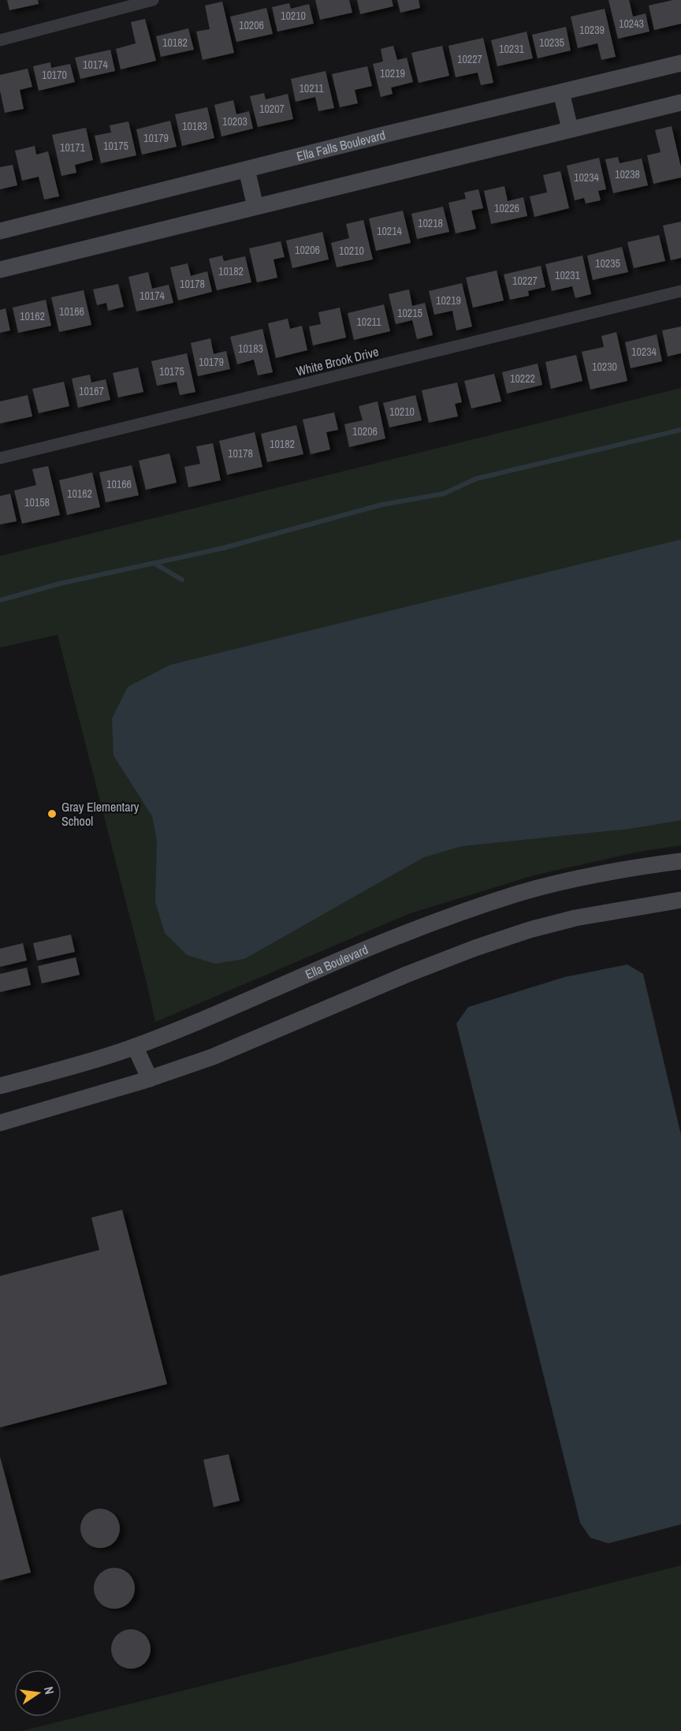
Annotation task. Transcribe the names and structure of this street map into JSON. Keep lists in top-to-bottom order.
{
  "streets": {
    "street": ["Ella Falls Boulevard", "White Brook Drive", "Ella Boulevard"]
  },
  "places": ["Gray Elementary School"],
  "house_numbers": [
    "10210",
    "10243",
    "10206",
    "10239",
    "10182",
    "10235",
    "10231",
    "10227",
    "10174",
    "10219",
    "10170",
    "10211",
    "10207",
    "10203",
    "10183",
    "10179",
    "10175",
    "10171",
    "10238",
    "10234",
    "10226",
    "10218",
    "10214",
    "10206",
    "10210",
    "10235",
    "10182",
    "10231",
    "10227",
    "10178",
    "10174",
    "10219",
    "10166",
    "10215",
    "10162",
    "10211",
    "10183",
    "10234",
    "10179",
    "10230",
    "10175",
    "10222",
    "10167",
    "10210",
    "10206",
    "10182",
    "10178",
    "10166",
    "10162",
    "10158"
  ],
  "north": "right"
}
